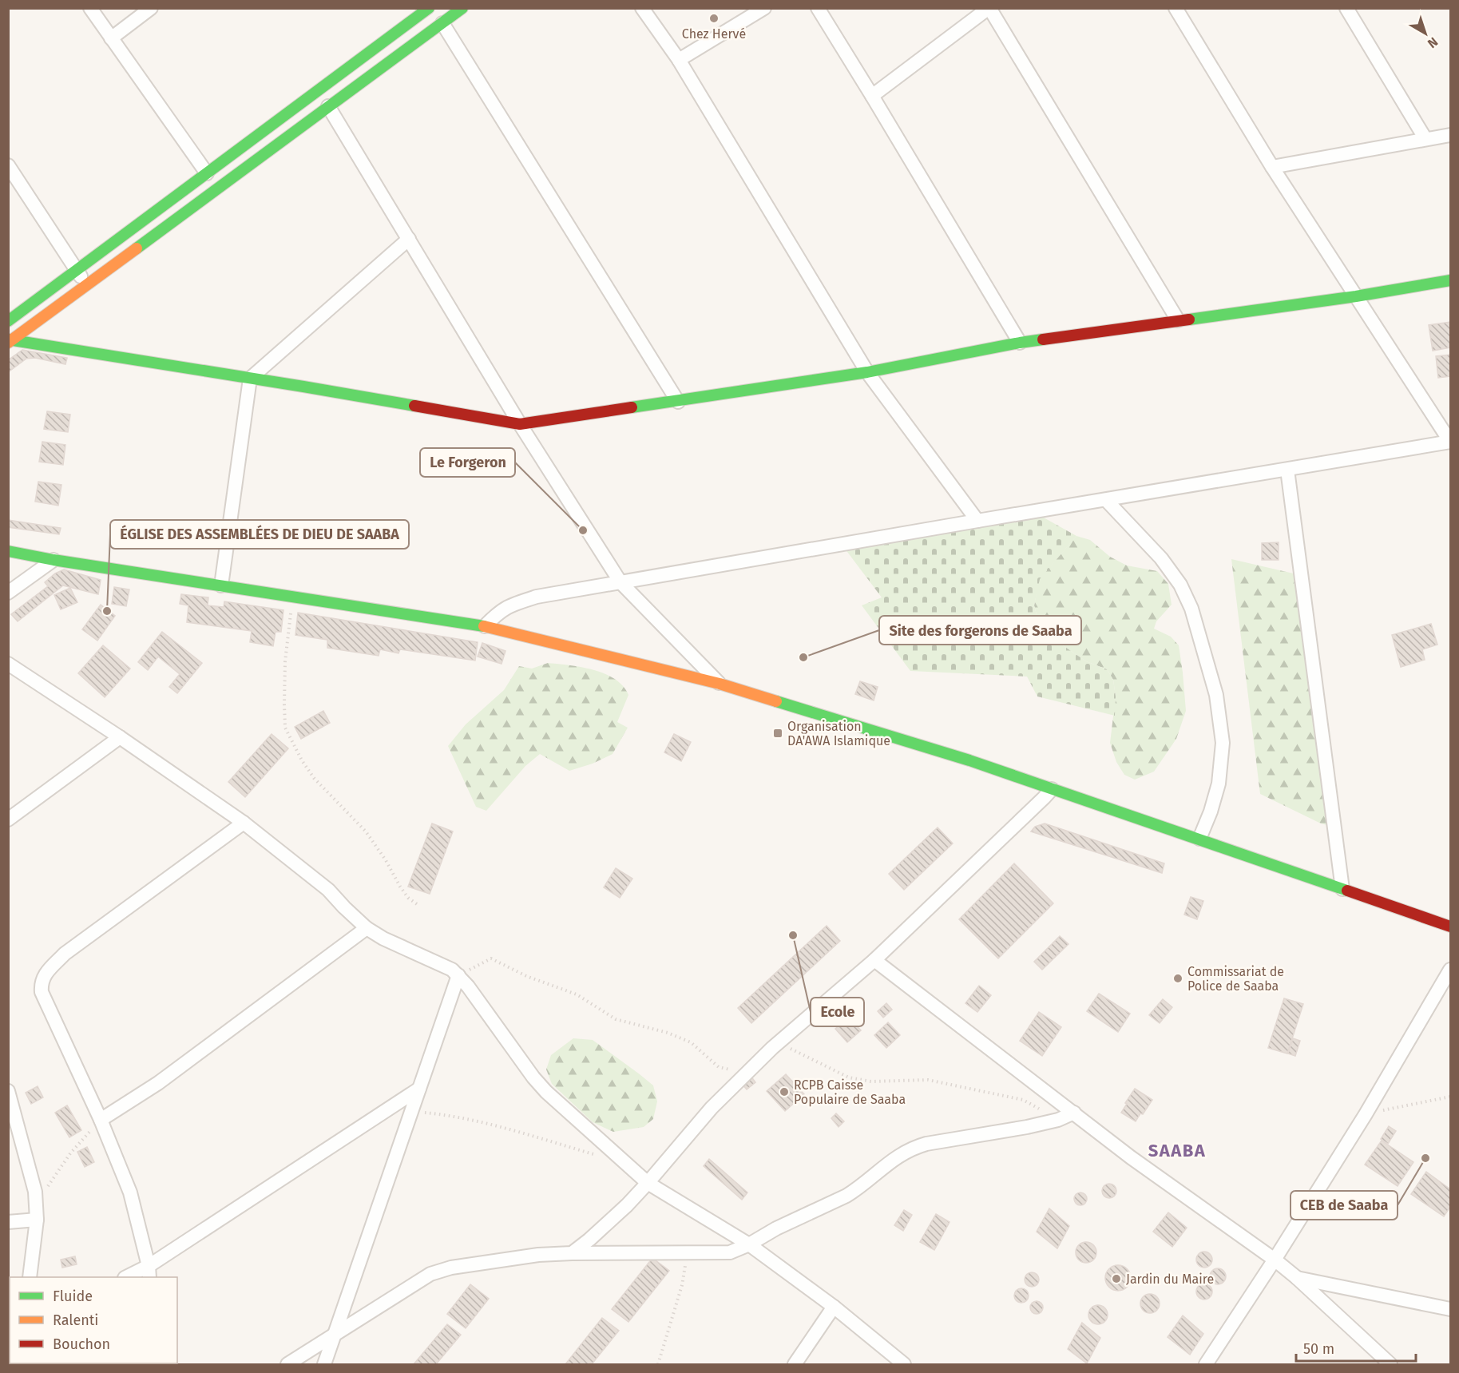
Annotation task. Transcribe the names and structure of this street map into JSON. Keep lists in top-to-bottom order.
{
  "districts": ["SAABA"],
  "places": {
    "other": [
      "Chez Hervé",
      "Le Forgeron",
      "ÉGLISE DES ASSEMBLÉES DE DIEU DE SAABA",
      "Site des forgerons de Saaba",
      "Ecole",
      "Commissariat de Police de Saaba",
      "RCPB Caisse Populaire de Saaba",
      "CEB de Saaba",
      "Jardin du Maire"
    ],
    "transit": ["Organisation DA'AWA Islamique"]
  },
  "legend": ["Fluide", "Ralenti", "Bouchon"],
  "scale_bar": "50 m",
  "north": "bottom right"
}
